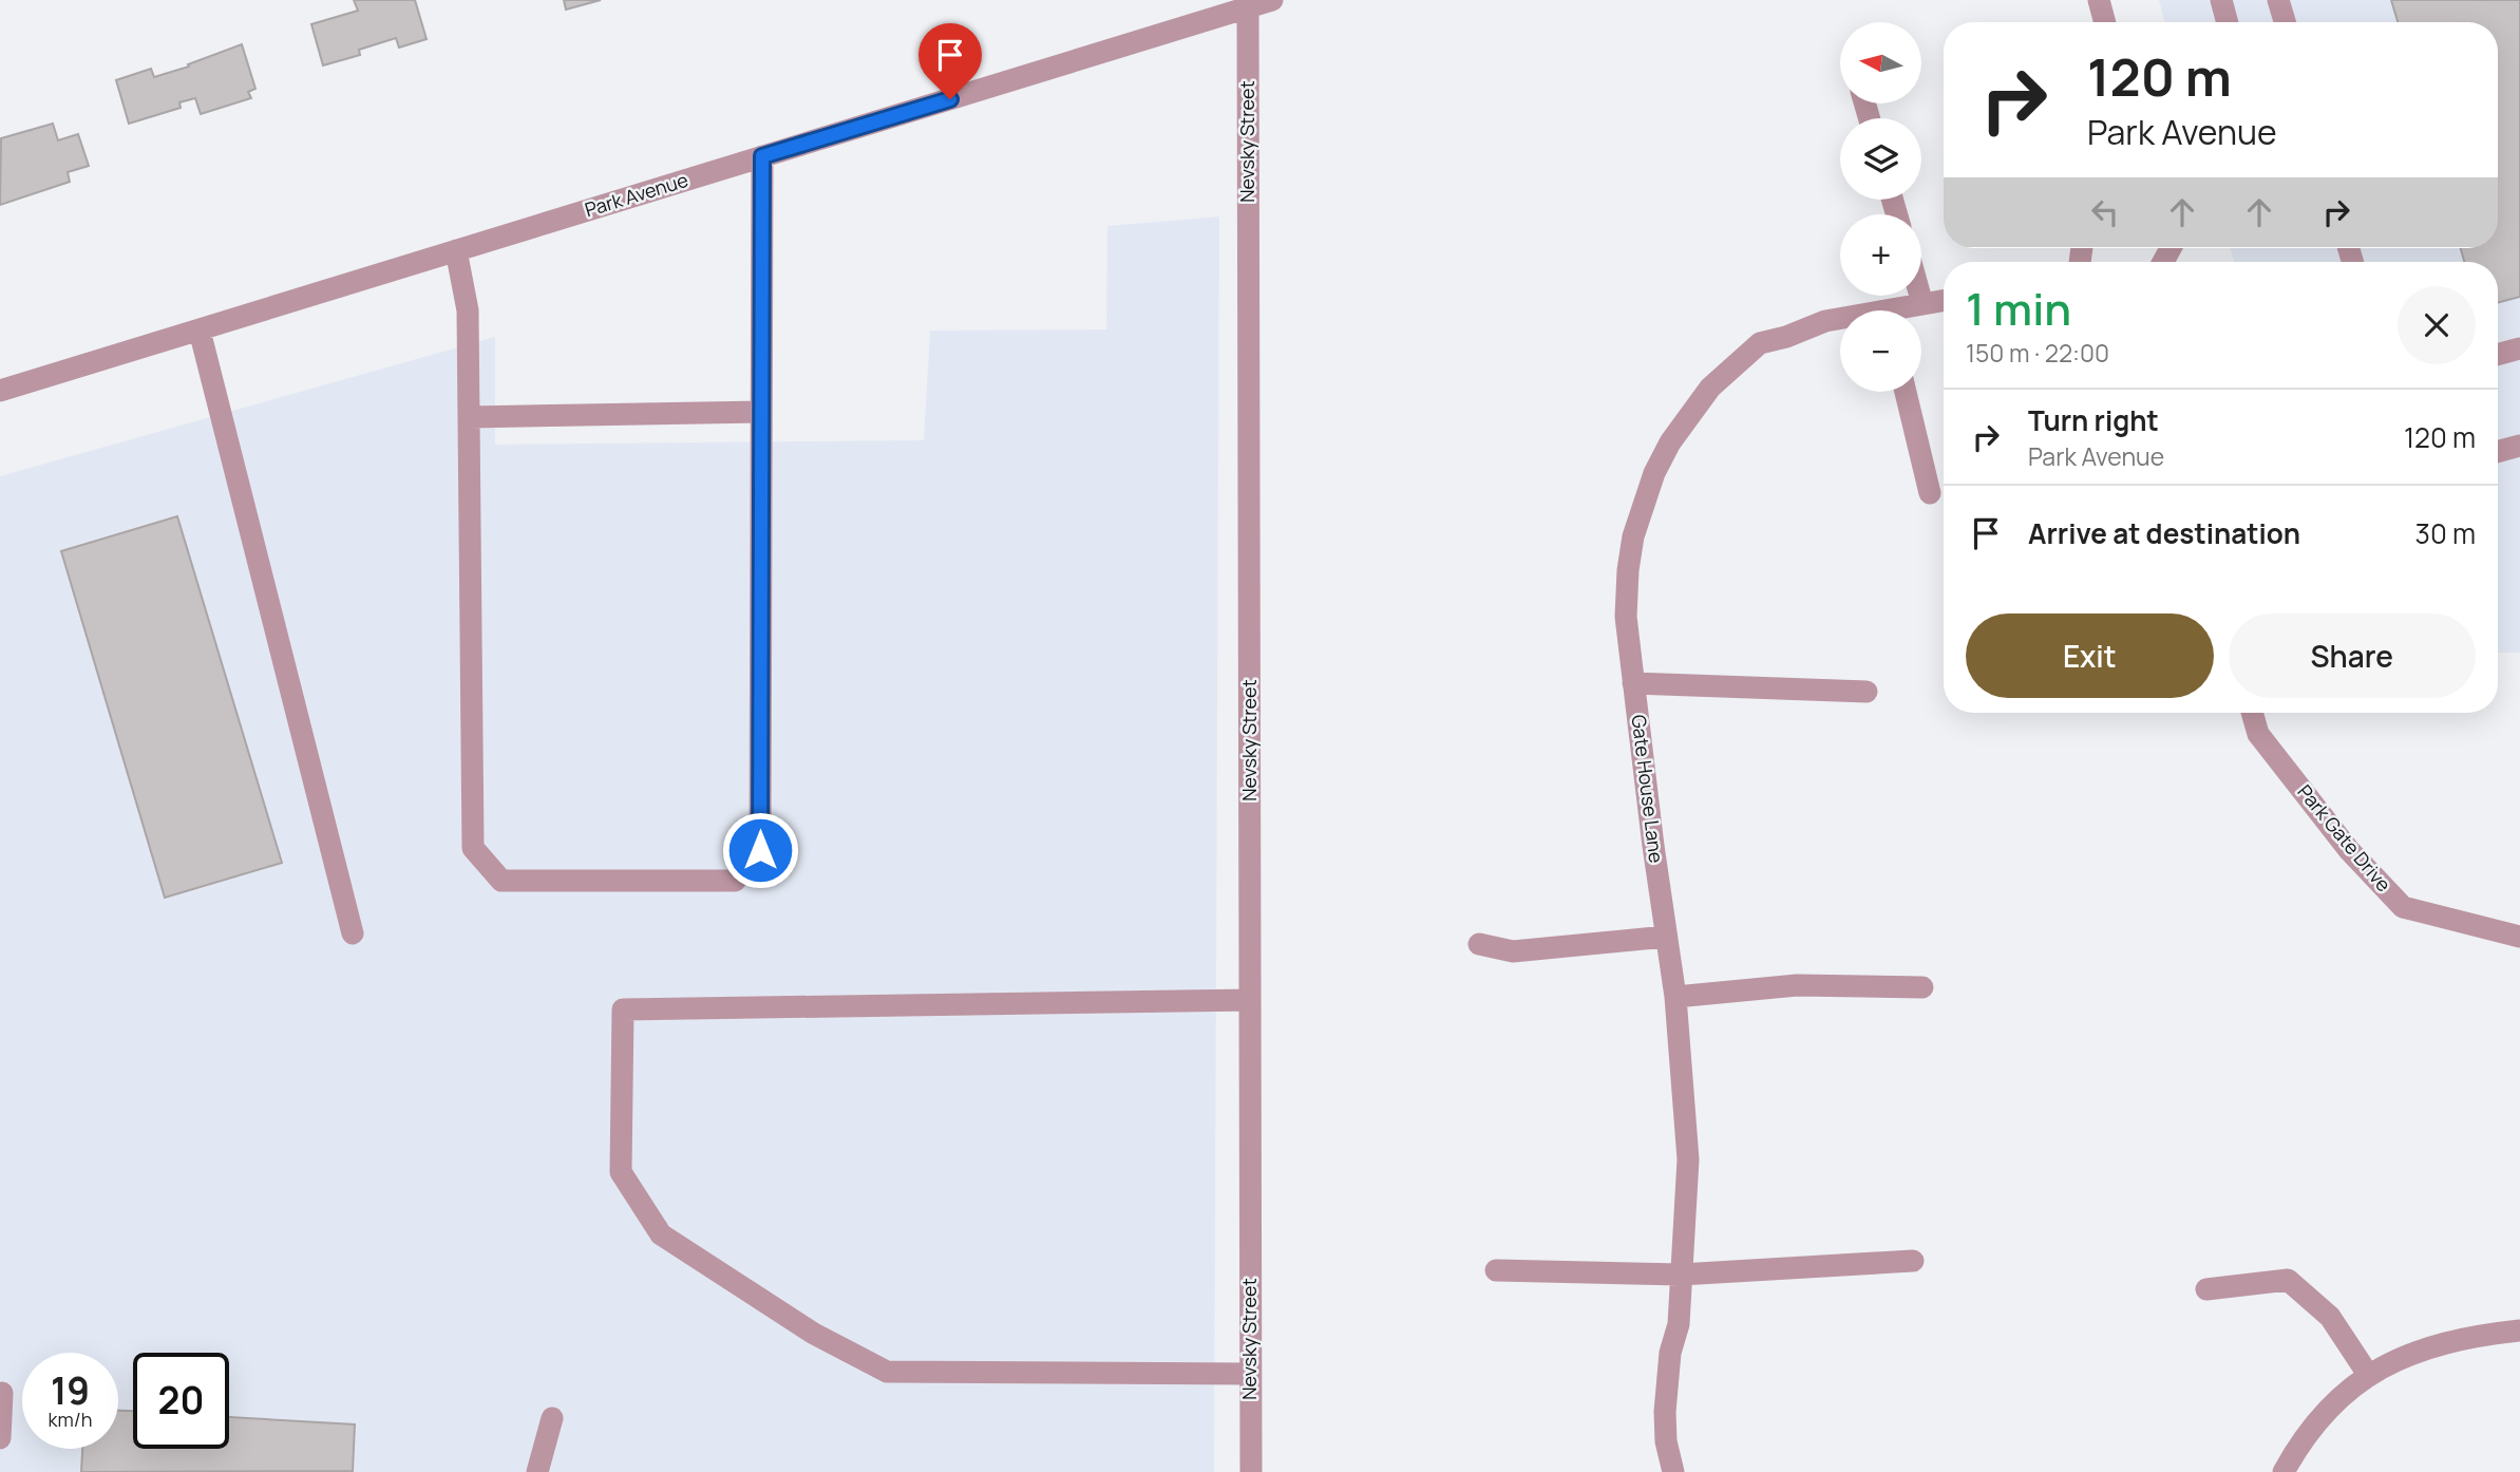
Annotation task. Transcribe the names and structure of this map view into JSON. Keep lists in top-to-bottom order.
{
  "streets": {
    "street": [
      "Nevsky Street",
      "Park Avenue",
      "Gate House Lane",
      "Park Gate Drive"
    ]
  },
  "crossings": [
    ["Nevsky Street", "Park Avenue"]
  ],
  "north": "left",
  "page": {
    "map_buttons": ["+", "−"],
    "turn": ["120 m", "Park Avenue"],
    "heading": ["1 min", "150 m · 22:00"],
    "list": [
      {
        "name": "Turn right",
        "note": "Park Avenue",
        "value": "120 m"
      },
      {
        "name": "Arrive at destination",
        "value": "30 m"
      }
    ],
    "buttons": ["Exit", "Share"],
    "speed": "19 km/h",
    "limit": "20"
  }
}
